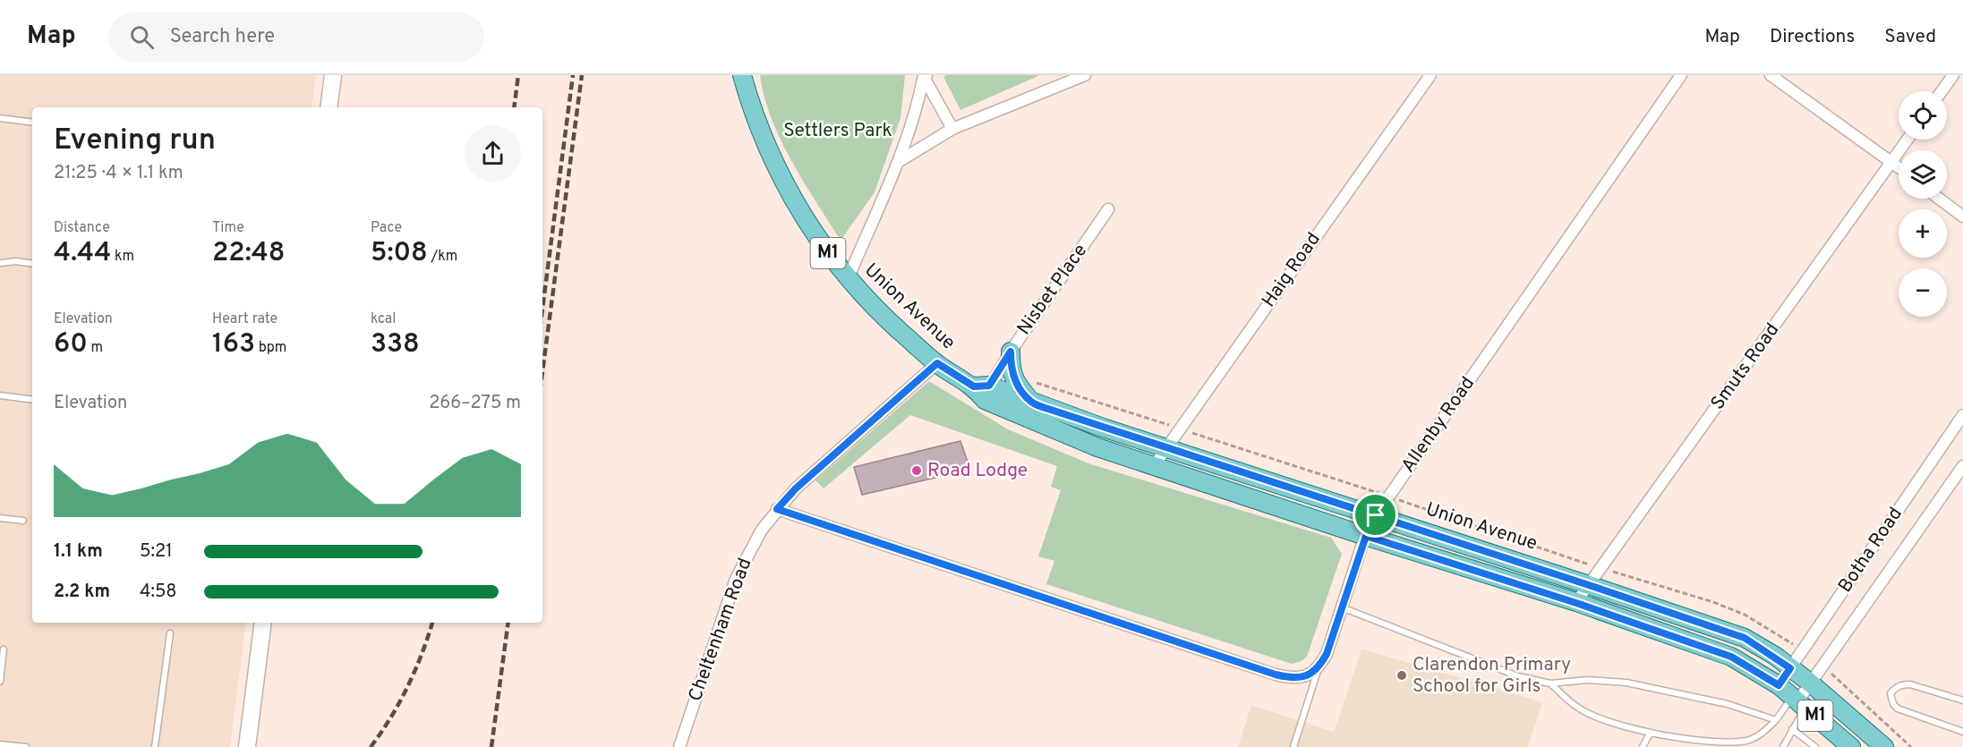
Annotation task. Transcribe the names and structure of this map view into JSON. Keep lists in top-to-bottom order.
{
  "streets": {
    "main road": ["M1", "Union Avenue"],
    "street": [
      "Haig Road",
      "Nisbet Place",
      "Smuts Road",
      "Allenby Road",
      "Botha Road",
      "Cheltenham Road"
    ]
  },
  "crossings": [
    ["Haig Road", "Union Avenue"],
    ["Nisbet Place", "Union Avenue"],
    ["Union Avenue", "Smuts Road"],
    ["Union Avenue", "Allenby Road"],
    ["Union Avenue", "Botha Road"],
    ["Union Avenue", "Cheltenham Road"]
  ],
  "parks": ["Settlers Park"],
  "places": ["Road Lodge", "Clarendon Primary School for Girls"],
  "page": {
    "header": "Map",
    "search": "Search here",
    "nav": ["Map", "Directions", "Saved"],
    "map_buttons": ["+", "−"],
    "heading": ["Evening run", "21:25 · 4 × 1.1 km"],
    "stats": [
      ["Distance", "4.44 km"],
      ["Time", "22:48"],
      ["Pace", "5:08 /km"],
      ["Elevation", "60 m"],
      ["Heart rate", "163 bpm"],
      ["kcal", "338"]
    ],
    "chart": ["Elevation", "266–275 m"],
    "list": [
      {
        "name": "1.1 km",
        "note": "5:21"
      },
      {
        "name": "2.2 km",
        "note": "4:58"
      }
    ]
  }
}
